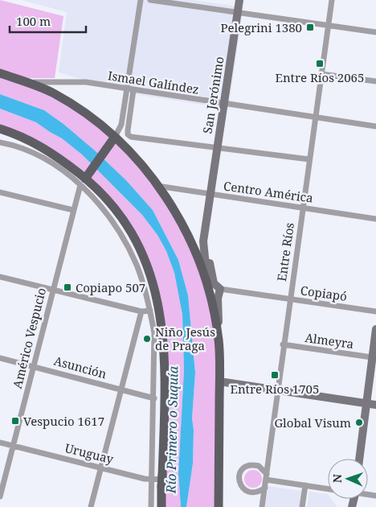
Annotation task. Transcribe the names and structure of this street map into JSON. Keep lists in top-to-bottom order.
{
  "streets": {
    "main road": ["San Jerónimo"],
    "street": [
      "Ismael Galíndez",
      "Centro América",
      "Entre Ríos",
      "Copiapó",
      "Américo Vespucio",
      "Almeyra",
      "Asunción",
      "Uruguay"
    ]
  },
  "crossings": [
    ["Ismael Galíndez", "San Jerónimo"],
    ["Ismael Galíndez", "Entre Ríos"],
    ["San Jerónimo", "Centro América"],
    ["San Jerónimo", "Copiapó"],
    ["Centro América", "Entre Ríos"],
    ["Entre Ríos", "Copiapó"],
    ["Entre Ríos", "Almeyra"],
    ["Américo Vespucio", "Asunción"],
    ["Américo Vespucio", "Uruguay"]
  ],
  "water": ["Río Primero o Suquía"],
  "places": {
    "transit": [
      "Pelegrini 1380",
      "Entre Ríos 2065",
      "Copiapo 507",
      "Entre Ríos 1705",
      "Vespucio 1617"
    ],
    "other": ["Niño Jesús de Praga", "Global Visum"]
  },
  "scale_bar": "100 m",
  "north": "left"
}
